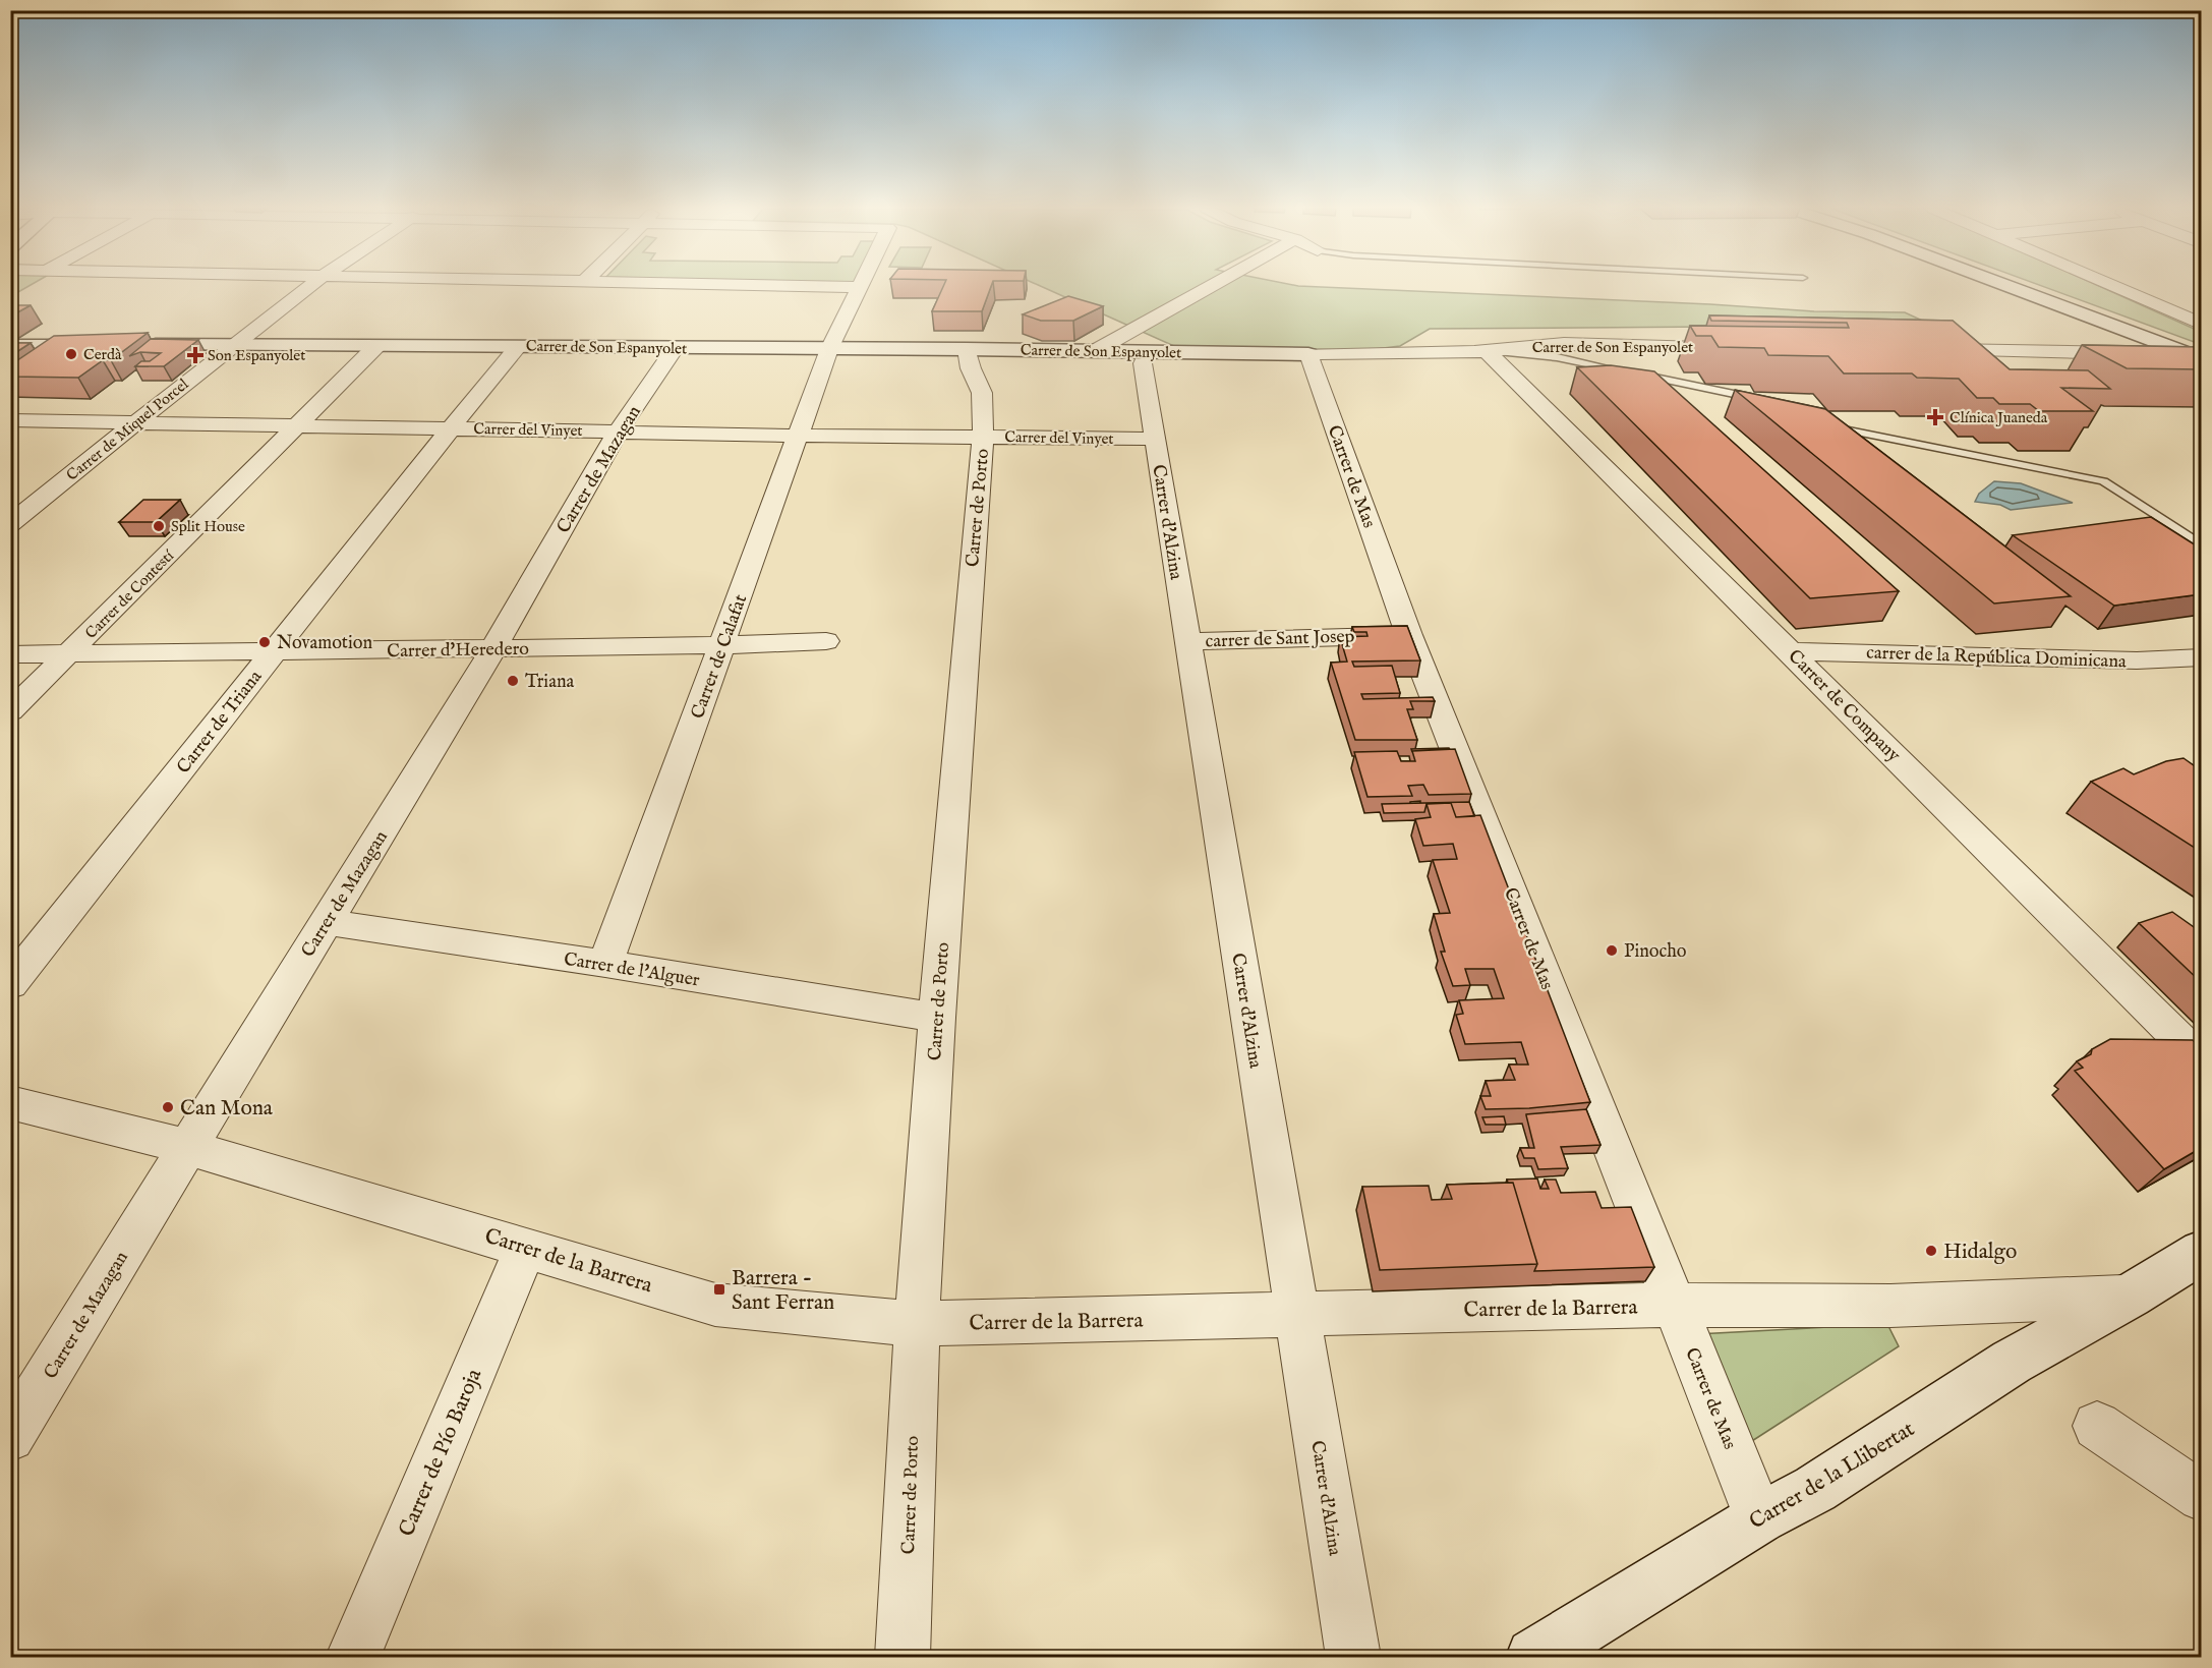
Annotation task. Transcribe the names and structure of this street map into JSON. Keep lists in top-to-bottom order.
{
  "streets": {
    "street": [
      "Carrer de Son Espanyolet",
      "Carrer de Miquel Porcel",
      "Carrer del Vinyet",
      "Carrer de Mazagan",
      "Carrer de Mas",
      "Carrer de Porto",
      "Carrer d'Alzina",
      "Carrer de Contestí",
      "carrer de Sant Josep",
      "Carrer d'Heredero",
      "Carrer de Calafat",
      "carrer de la República Dominicana",
      "Carrer de Company",
      "Carrer de Triana",
      "Carrer de l'Alguer",
      "Carrer de la Barrera",
      "Carrer de Pío Baroja",
      "Carrer de la Llibertat"
    ]
  },
  "crossings": [
    ["Carrer de Son Espanyolet", "Carrer de Miquel Porcel"],
    ["Carrer de Son Espanyolet", "Carrer de Mazagan"],
    ["Carrer de Son Espanyolet", "Carrer de Mas"],
    ["Carrer de Son Espanyolet", "Carrer de Porto"],
    ["Carrer de Son Espanyolet", "Carrer de Contestí"],
    ["Carrer de Son Espanyolet", "Carrer de Calafat"],
    ["Carrer de Son Espanyolet", "Carrer de Company"],
    ["Carrer de Son Espanyolet", "Carrer de Triana"],
    ["Carrer de Miquel Porcel", "Carrer del Vinyet"],
    ["Carrer del Vinyet", "Carrer de Mazagan"],
    ["Carrer del Vinyet", "Carrer de Porto"],
    ["Carrer del Vinyet", "Carrer d'Alzina"],
    ["Carrer del Vinyet", "Carrer de Contestí"],
    ["Carrer del Vinyet", "Carrer de Calafat"],
    ["Carrer del Vinyet", "Carrer de Triana"],
    ["Carrer de Mazagan", "Carrer d'Heredero"],
    ["Carrer de Mazagan", "Carrer de l'Alguer"],
    ["Carrer de Mazagan", "Carrer de la Barrera"],
    ["Carrer de Mas", "carrer de Sant Josep"],
    ["Carrer de Mas", "Carrer de la Barrera"],
    ["Carrer de Mas", "Carrer de la Llibertat"],
    ["Carrer de Porto", "Carrer de l'Alguer"],
    ["Carrer de Porto", "Carrer de la Barrera"],
    ["Carrer d'Alzina", "carrer de Sant Josep"],
    ["Carrer d'Alzina", "Carrer de la Barrera"],
    ["Carrer de Contestí", "Carrer d'Heredero"],
    ["Carrer d'Heredero", "Carrer de Calafat"],
    ["Carrer d'Heredero", "Carrer de Triana"],
    ["Carrer de Calafat", "Carrer de l'Alguer"],
    ["carrer de la República Dominicana", "Carrer de Company"],
    ["Carrer de la Barrera", "Carrer de Pío Baroja"],
    ["Carrer de la Barrera", "Carrer de la Llibertat"]
  ],
  "places": {
    "other": [
      "Cerdà",
      "Split House",
      "Novamotion",
      "Triana",
      "Pinocho",
      "Can Mona",
      "Hidalgo"
    ],
    "health": ["Son Espanyolet", "Clínica Juaneda"],
    "transit": ["Barrera - Sant Ferran"]
  }
}
